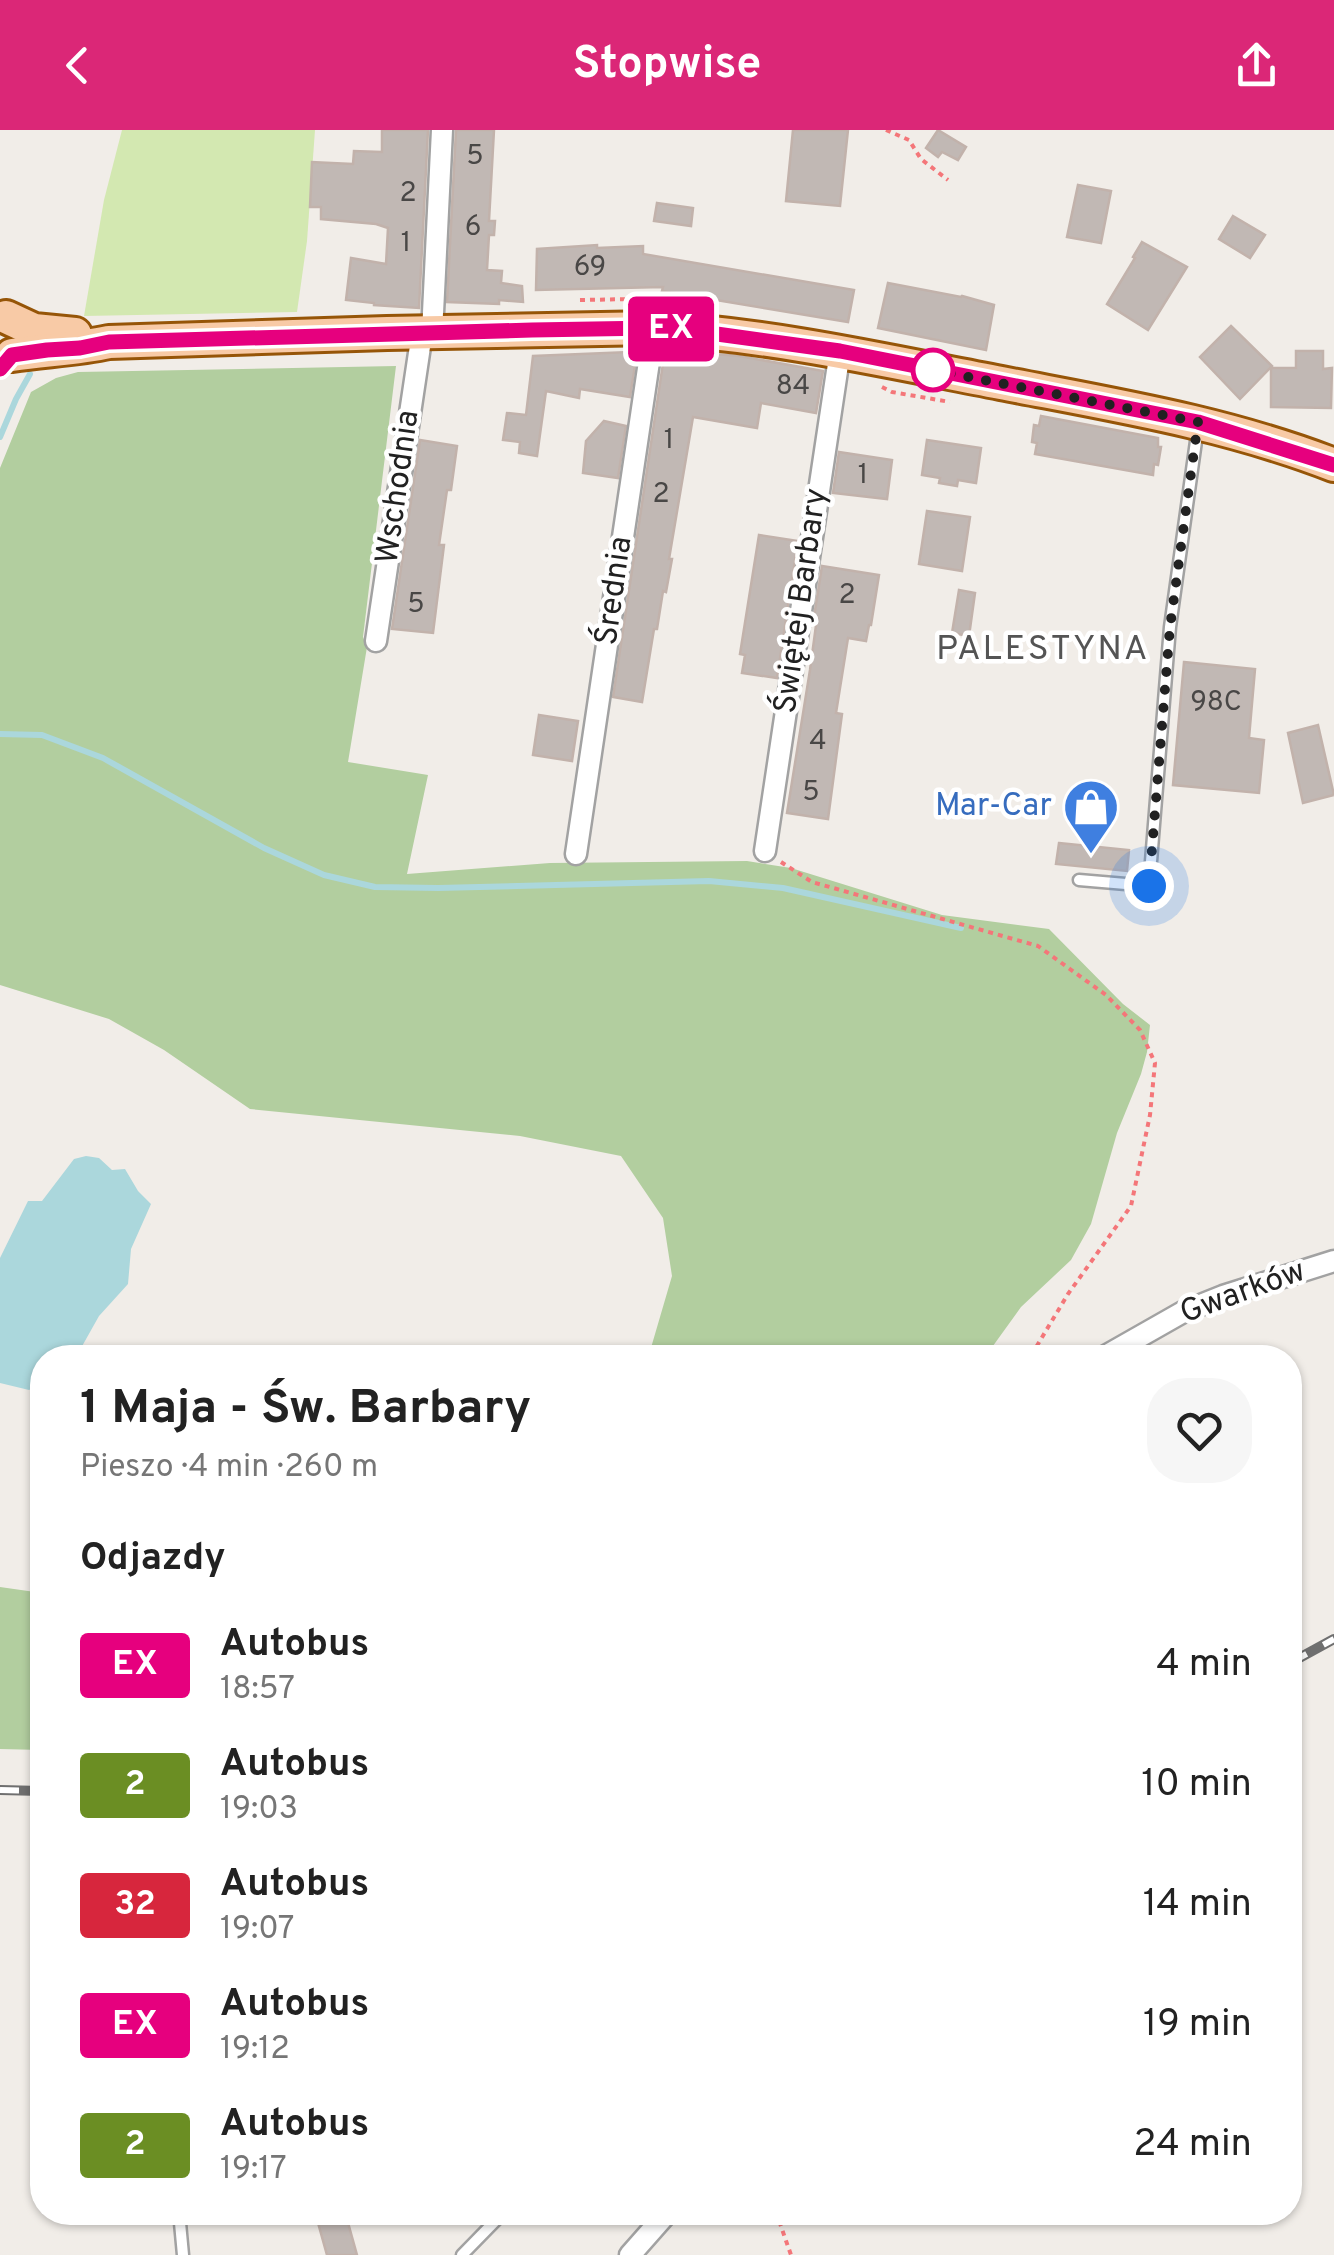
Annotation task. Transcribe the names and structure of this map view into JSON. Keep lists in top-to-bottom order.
{
  "streets": {
    "street": [
      "Wschodnia",
      "Średnia",
      "Świętej Barbary",
      "Gwarków"
    ]
  },
  "districts": ["PALESTYNA"],
  "places": {
    "shop": ["Mar-Car"]
  },
  "lines": ["bus line EX"],
  "house_numbers": [
    "5",
    "2",
    "6",
    "1",
    "69",
    "84",
    "1",
    "1",
    "2",
    "2",
    "5",
    "98C",
    "4",
    "5"
  ],
  "page": {
    "header": "Stopwise",
    "on_map": "EX",
    "heading": [
      ["1 Maja - Św. Barbary", "Pieszo · 4 min · 260 m"],
      "Odjazdy"
    ],
    "list": [
      {
        "mark": "EX",
        "name": "Autobus",
        "note": "18:57",
        "value": "4 min"
      },
      {
        "mark": "2",
        "name": "Autobus",
        "note": "19:03",
        "value": "10 min"
      },
      {
        "mark": "32",
        "name": "Autobus",
        "note": "19:07",
        "value": "14 min"
      },
      {
        "mark": "EX",
        "name": "Autobus",
        "note": "19:12",
        "value": "19 min"
      },
      {
        "mark": "2",
        "name": "Autobus",
        "note": "19:17",
        "value": "24 min"
      }
    ]
  }
}
